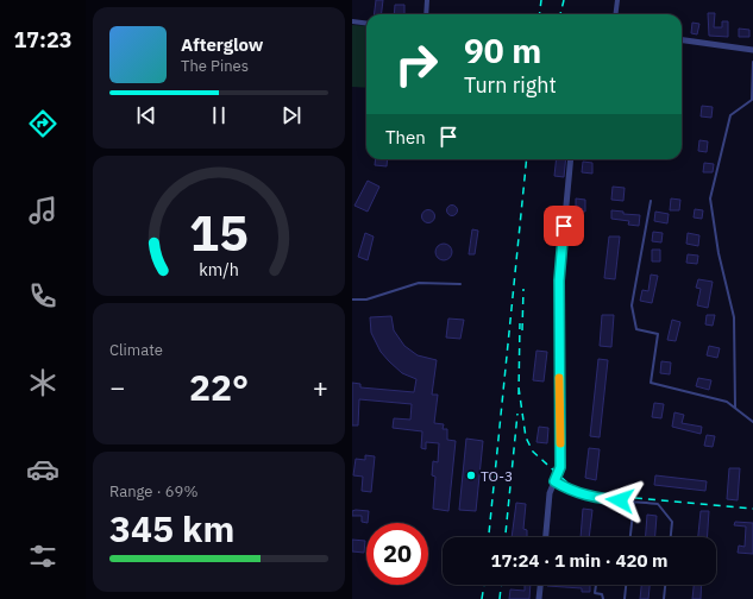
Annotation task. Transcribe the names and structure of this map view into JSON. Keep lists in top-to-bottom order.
{
  "places": ["ТО-3"],
  "page": {
    "tabs": "17:23",
    "turn": ["90 m", "Turn right"],
    "song": ["Afterglow", "The Pines"],
    "then": "Then",
    "tile": [
      "Climate",
      ["Range · 69%", "345 km"]
    ],
    "heat": ["−", "22°", "+"],
    "limit": "20",
    "trip": "17:24 · 1 min · 420 m",
    "gauge": ["15", "km/h"]
  }
}
